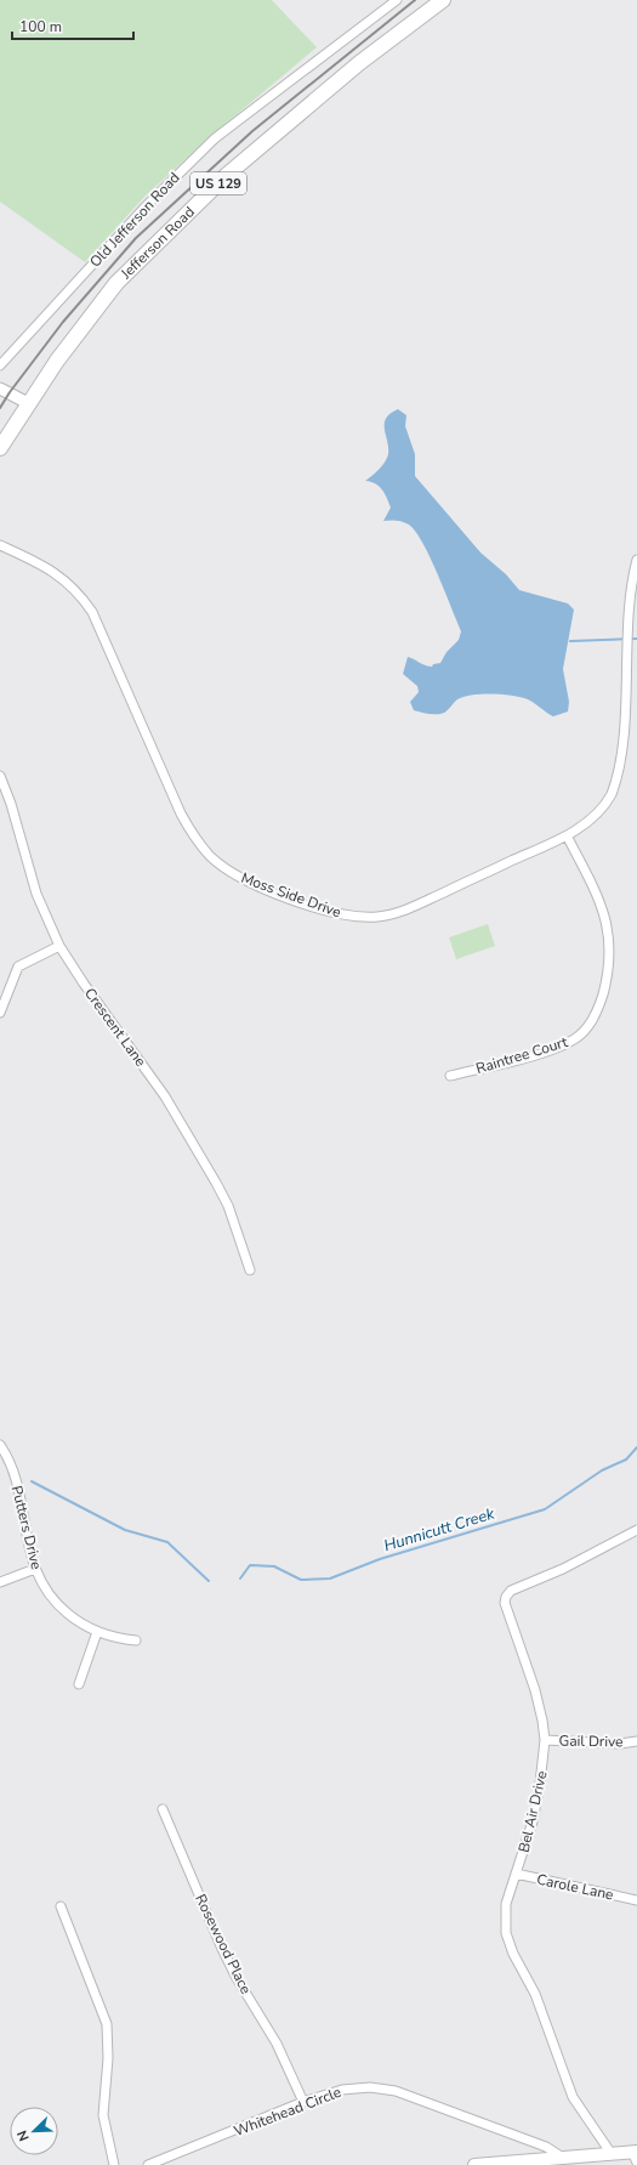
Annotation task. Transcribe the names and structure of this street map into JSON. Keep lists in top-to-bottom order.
{
  "streets": {
    "highway": ["US 129", "Jefferson Road"],
    "street": [
      "Old Jefferson Road",
      "Moss Side Drive",
      "Crescent Lane",
      "Raintree Court",
      "Putters Drive",
      "Gail Drive",
      "Bel Air Drive",
      "Carole Lane",
      "Rosewood Place",
      "Whitehead Circle"
    ]
  },
  "crossings": [
    ["Moss Side Drive", "Raintree Court"],
    ["Gail Drive", "Bel Air Drive"],
    ["Bel Air Drive", "Carole Lane"],
    ["Rosewood Place", "Whitehead Circle"]
  ],
  "water": ["Hunnicutt Creek"],
  "scale_bar": "100 m",
  "north": "bottom left"
}
